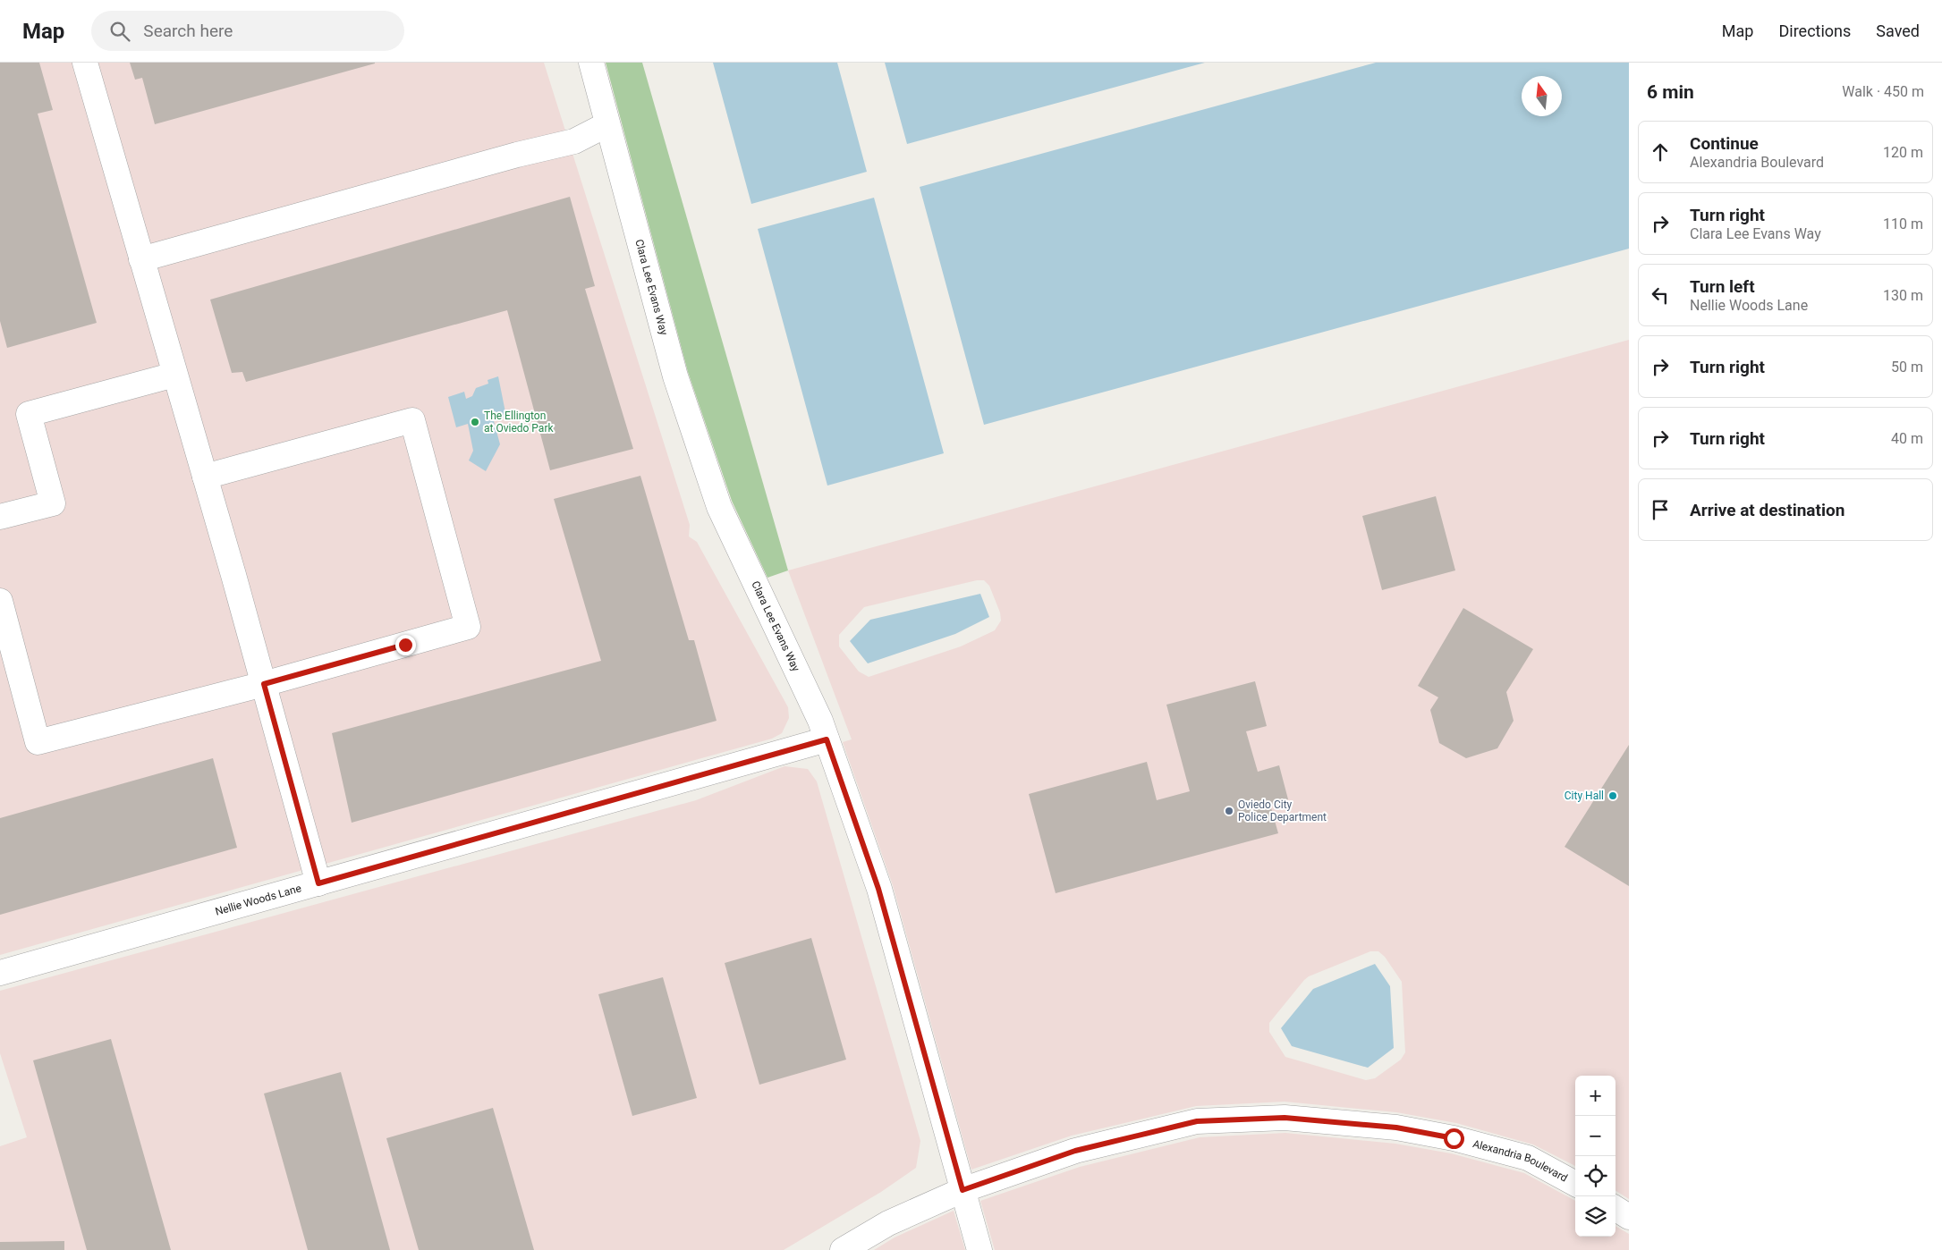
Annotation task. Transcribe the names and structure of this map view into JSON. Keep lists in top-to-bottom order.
{
  "streets": {
    "street": ["Clara Lee Evans Way", "Nellie Woods Lane", "Alexandria Boulevard"]
  },
  "crossings": [
    ["Clara Lee Evans Way", "Nellie Woods Lane"],
    ["Clara Lee Evans Way", "Alexandria Boulevard"]
  ],
  "places": ["The Ellington at Oviedo Park", "City Hall", "Oviedo City Police Department"],
  "north": "top",
  "page": {
    "header": "Map",
    "search": "Search here",
    "nav": ["Map", "Directions", "Saved"],
    "heading": ["6 min", "Walk · 450 m"],
    "list": [
      ["Continue", "Alexandria Boulevard", "120 m"],
      ["Turn right", "Clara Lee Evans Way", "110 m"],
      ["Turn left", "Nellie Woods Lane", "130 m"],
      ["Turn right", "50 m"],
      ["Turn right", "40 m"],
      "Arrive at destination"
    ],
    "map_buttons": ["+", "−"]
  }
}
